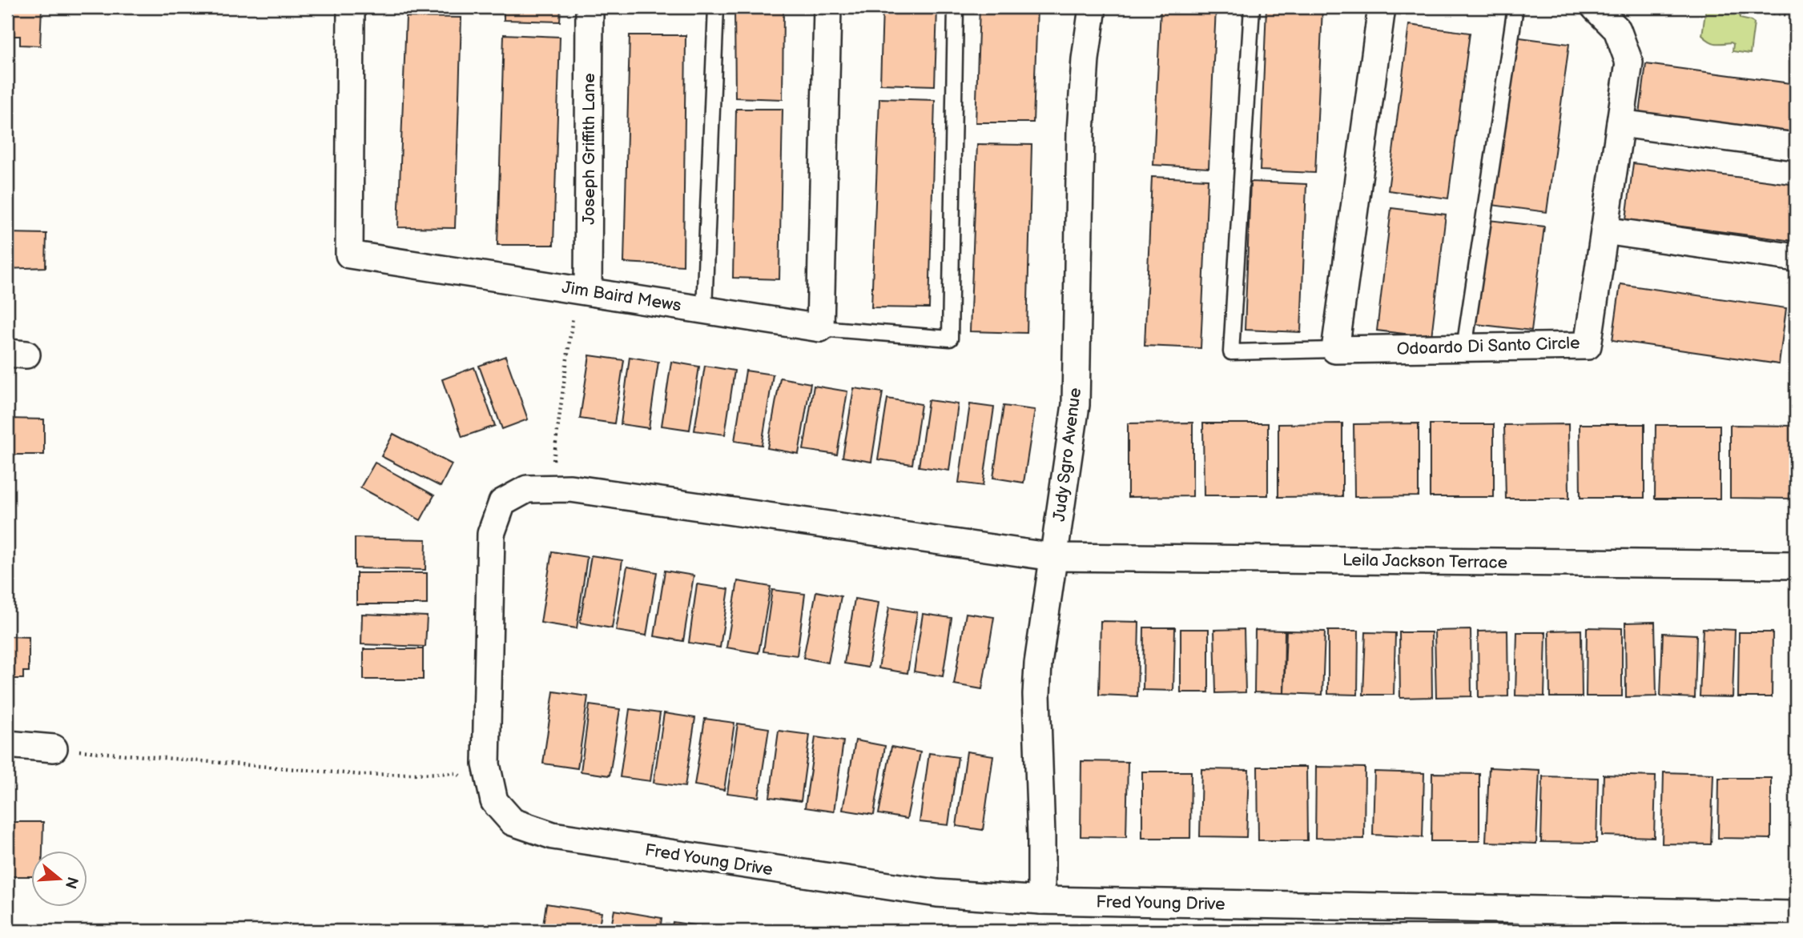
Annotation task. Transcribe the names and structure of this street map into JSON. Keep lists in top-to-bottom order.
{
  "streets": {
    "street": [
      "Joseph Griffith Lane",
      "Jim Baird Mews",
      "Odoardo Di Santo Circle",
      "Judy Sgro Avenue",
      "Leila Jackson Terrace",
      "Fred Young Drive"
    ]
  },
  "crossings": [
    ["Joseph Griffith Lane", "Jim Baird Mews"],
    ["Judy Sgro Avenue", "Leila Jackson Terrace"],
    ["Judy Sgro Avenue", "Fred Young Drive"],
    ["Leila Jackson Terrace", "Fred Young Drive"]
  ],
  "north": "right"
}
